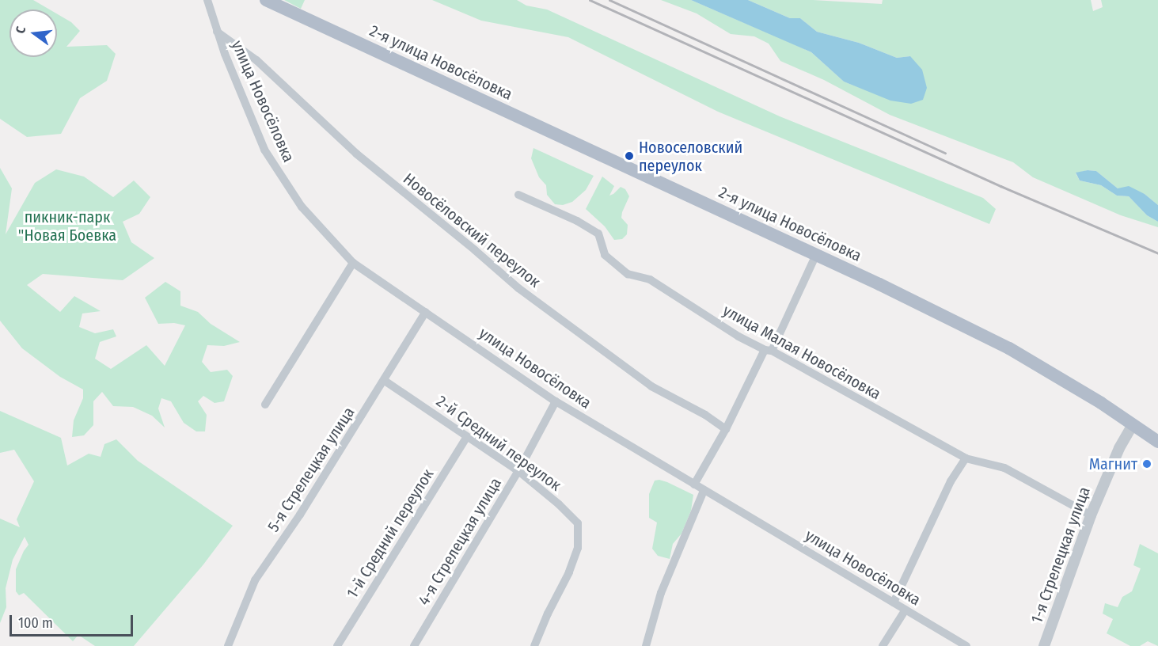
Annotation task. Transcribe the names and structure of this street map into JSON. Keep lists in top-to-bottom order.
{
  "streets": {
    "main road": ["2-я улица Новосёловка"],
    "street": [
      "улица Новосёловка",
      "Новосёловский переулок",
      "улица Малая Новосёловка",
      "2-й Средний переулок",
      "5-я Стрелецкая улица",
      "1-й Средний переулок",
      "4-я Стрелецкая улица",
      "1-я Стрелецкая улица"
    ]
  },
  "crossings": [
    ["2-я улица Новосёловка", "1-я Стрелецкая улица"],
    ["улица Новосёловка", "Новосёловский переулок"],
    ["улица Новосёловка", "5-я Стрелецкая улица"],
    ["улица Новосёловка", "4-я Стрелецкая улица"],
    ["улица Малая Новосёловка", "1-я Стрелецкая улица"],
    ["2-й Средний переулок", "5-я Стрелецкая улица"],
    ["2-й Средний переулок", "1-й Средний переулок"],
    ["2-й Средний переулок", "4-я Стрелецкая улица"]
  ],
  "parks": ["пикник-парк \"Новая Боевка"],
  "places": ["Новоселовский переулок", "Магнит"],
  "scale_bar": "100 m",
  "north": "left"
}
